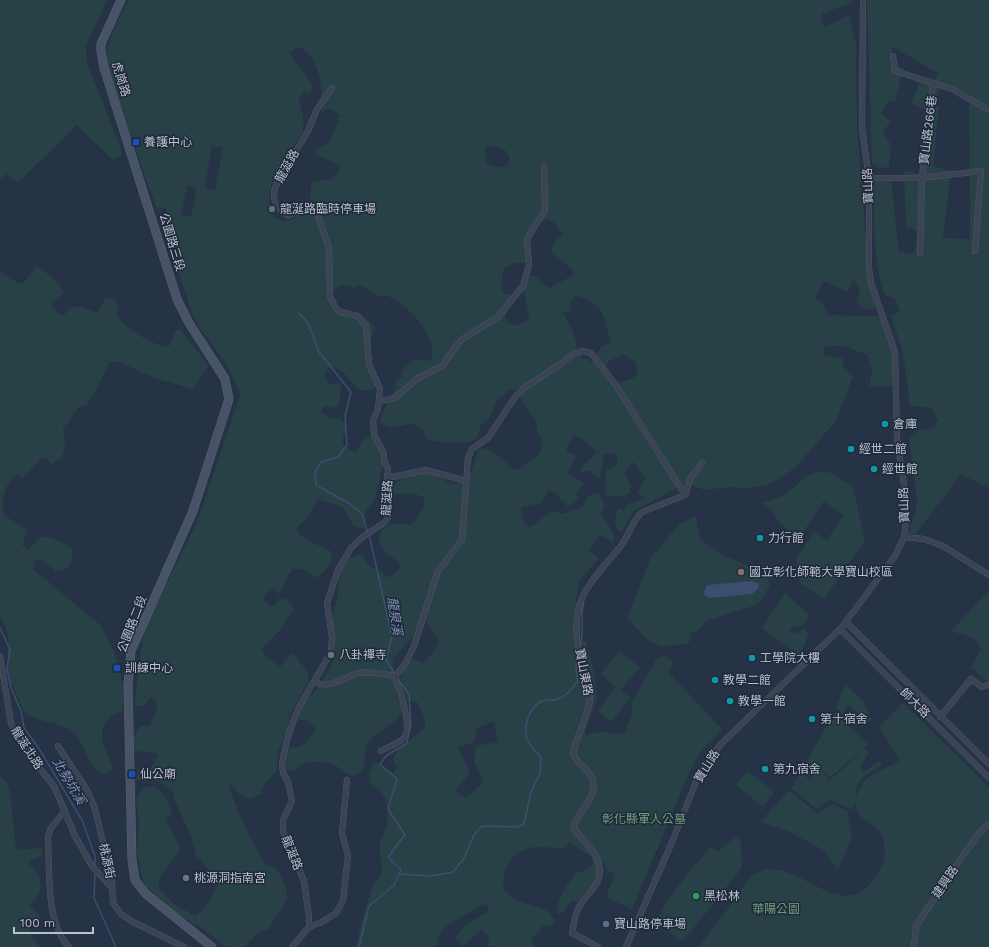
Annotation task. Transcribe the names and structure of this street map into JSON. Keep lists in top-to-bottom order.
{
  "streets": {
    "main road": ["虎崗路", "公園路三段", "公園路二段"],
    "street": [
      "寶山路266巷",
      "龍涎路",
      "寶山路",
      "寶山東路",
      "師大路",
      "龍涎北路",
      "桃源街",
      "建興路"
    ]
  },
  "crossings": [
    ["虎崗路", "公園路三段"],
    ["寶山路266巷", "寶山路"],
    ["寶山路", "師大路"],
    ["公園路三段", "公園路二段"],
    ["龍涎北路", "桃源街"]
  ],
  "water": ["龍泉溪", "北勢坑溪"],
  "parks": ["彰化縣軍人公墓", "華陽公園"],
  "places": {
    "transit": ["養護中心", "訓練中心", "仙公廟"],
    "other": [
      "龍涎路臨時停車場",
      "倉庫",
      "經世二館",
      "經世館",
      "力行館",
      "國立彰化師範大學寶山校區",
      "八卦禪寺",
      "工學院大樓",
      "教學二館",
      "教學一館",
      "第十宿舍",
      "第九宿舍",
      "桃源洞指南宮",
      "黑松林",
      "寶山路停車場"
    ]
  },
  "scale_bar": "100 m"
}
